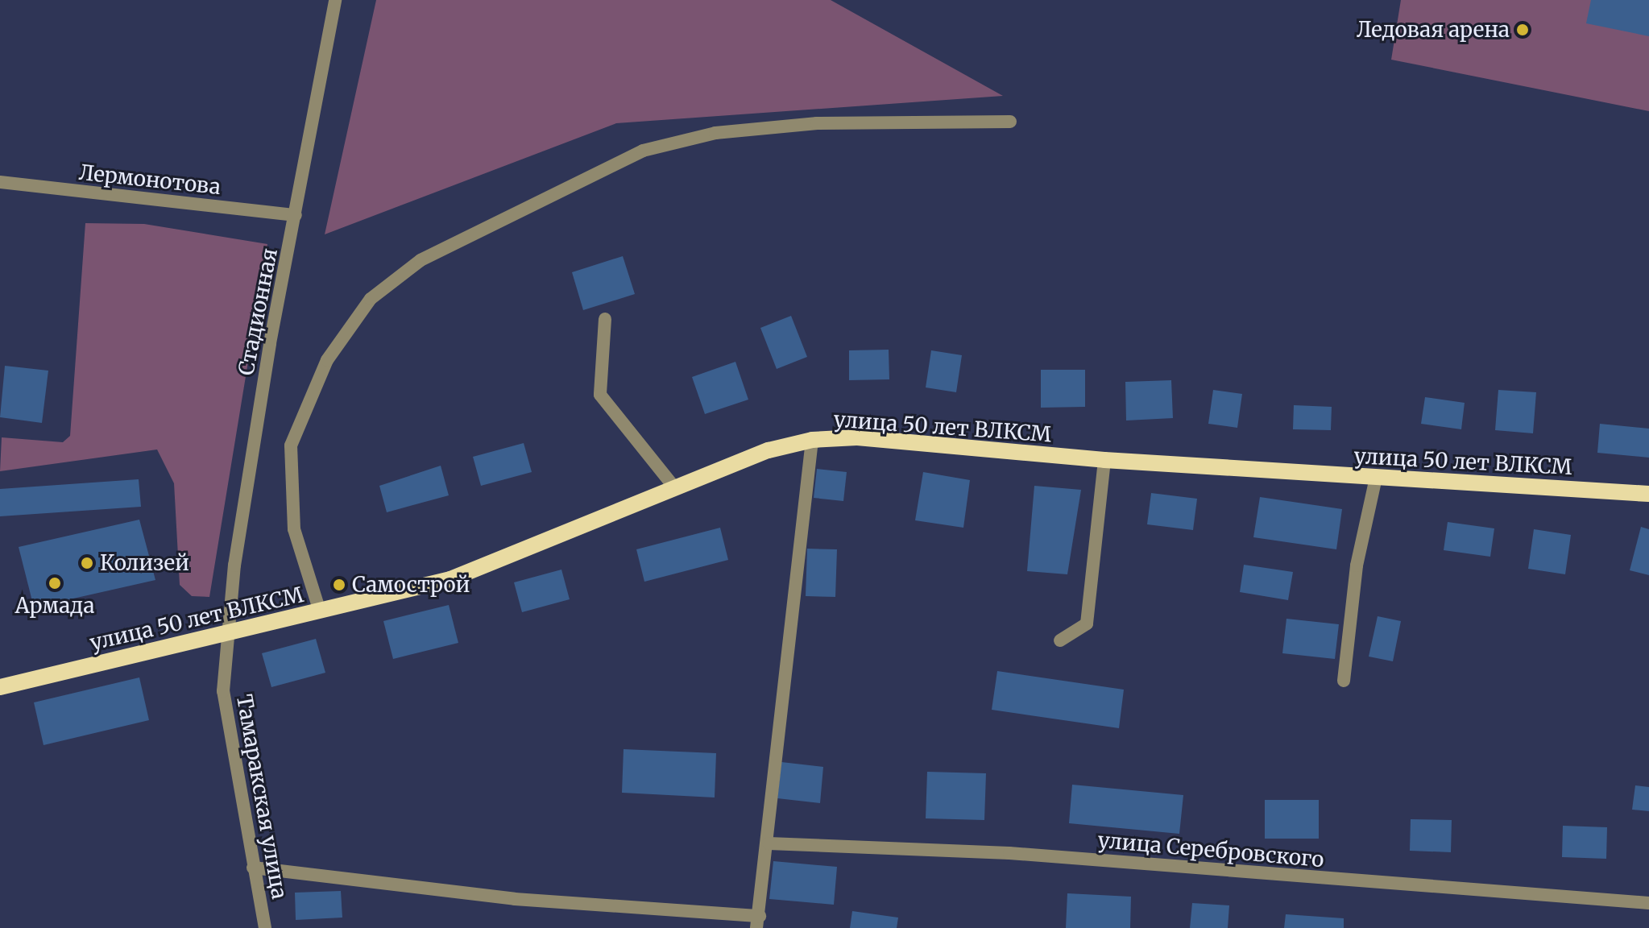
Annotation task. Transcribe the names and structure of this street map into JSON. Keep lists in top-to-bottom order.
{
  "streets": {
    "main road": ["улица 50 лет ВЛКСМ"],
    "street": [
      "Лермонотова",
      "Стадионная",
      "Тамаракская улица",
      "улица Серебровского"
    ]
  },
  "crossings": [
    ["Лермонотова", "Стадионная"],
    ["Стадионная", "улица 50 лет ВЛКСМ"],
    ["Стадионная", "Тамаракская улица"],
    ["улица 50 лет ВЛКСМ", "Тамаракская улица"]
  ],
  "places": [
    "Ледовая арена",
    "Колизей",
    "Армада",
    "Самострой"
  ]
}
